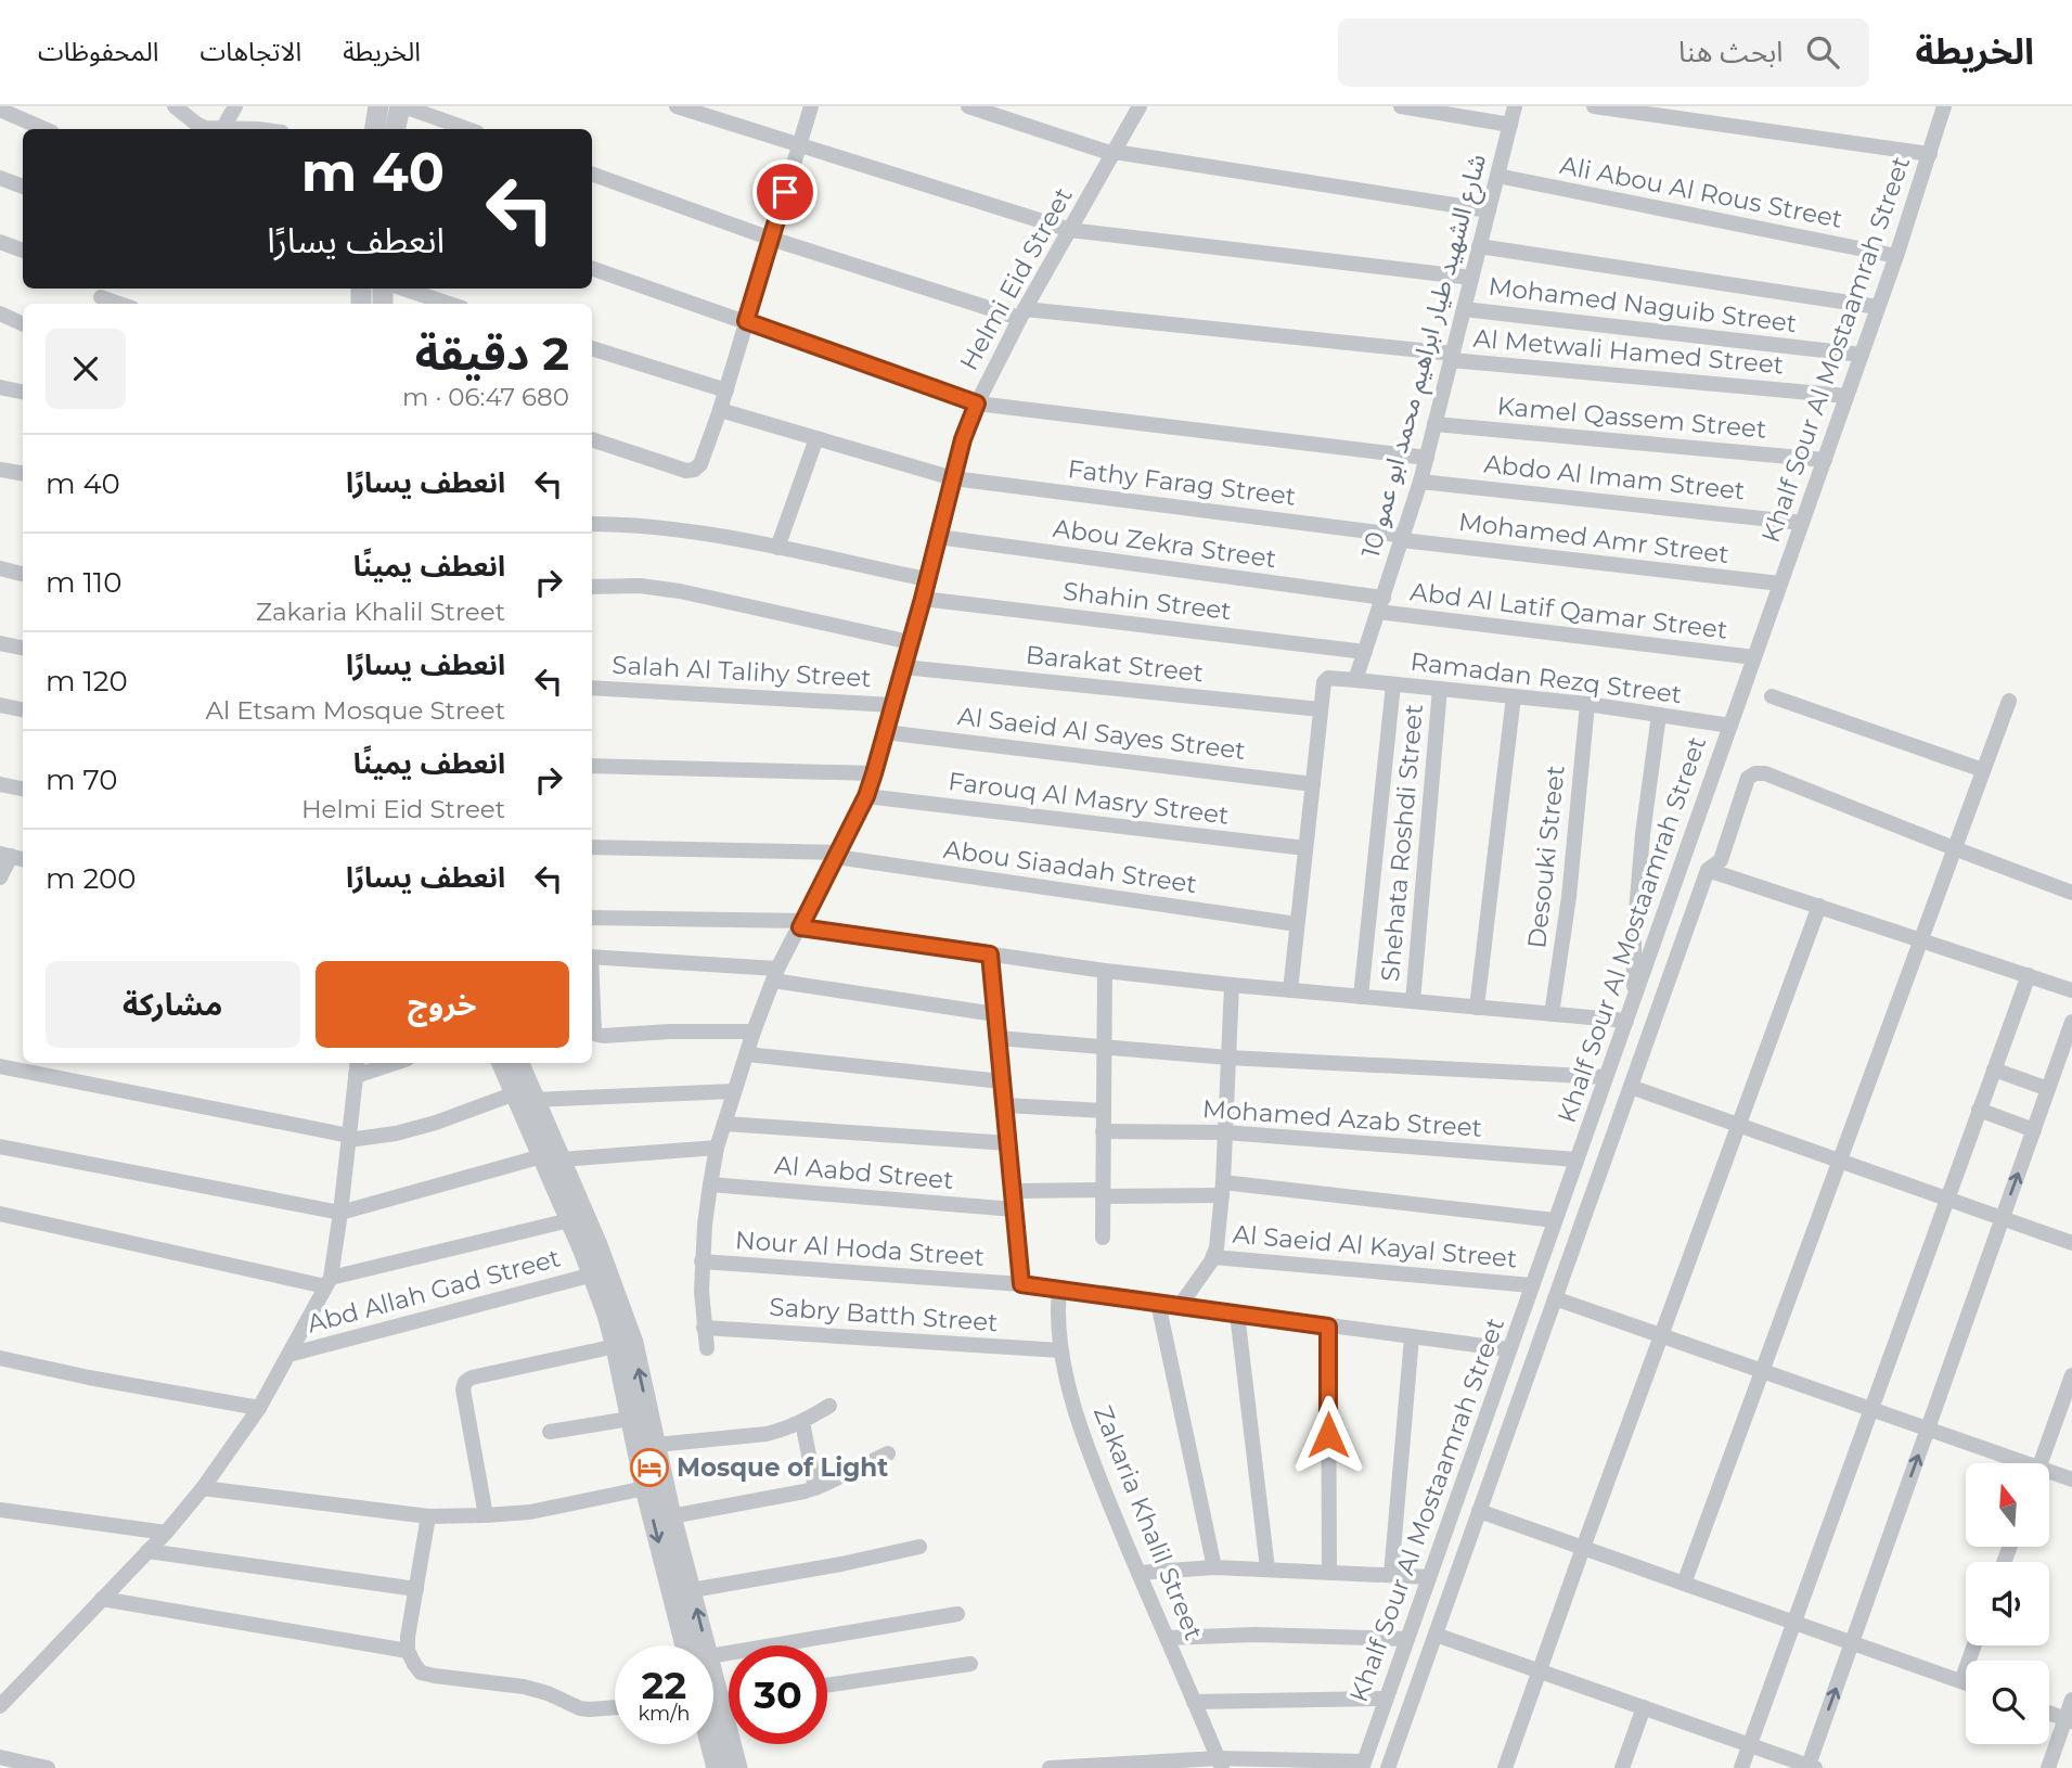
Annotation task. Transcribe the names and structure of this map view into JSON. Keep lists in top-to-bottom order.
{
  "streets": {
    "street": [
      "Ali Abou Al Rous Street",
      "Helmi Eid Street",
      "Mohamed Naguib Street",
      "Khalf Sour Al Mostaamrah Street",
      "Al Metwali Hamed Street",
      "شارع الشهيد طيار ابراهيم محمد ابو عمو 10",
      "Kamel Qassem Street",
      "Abdo Al Imam Street",
      "Fathy Farag Street",
      "Mohamed Amr Street",
      "Abou Zekra Street",
      "Shahin Street",
      "Abd Al Latif Qamar Street",
      "Barakat Street",
      "Salah Al Talihy Street",
      "Ramadan Rezq Street",
      "Al Saeid Al Sayes Street",
      "Farouq Al Masry Street",
      "Shehata Roshdi Street",
      "Desouki Street",
      "Abou Siaadah Street",
      "Mohamed Azab Street",
      "Al Aabd Street",
      "Al Saeid Al Kayal Street",
      "Nour Al Hoda Street",
      "Abd Allah Gad Street",
      "Sabry Batth Street",
      "Zakaria Khalil Street"
    ]
  },
  "crossings": [
    ["Ali Abou Al Rous Street", "Khalf Sour Al Mostaamrah Street"],
    ["Ali Abou Al Rous Street", "شارع الشهيد طيار ابراهيم محمد ابو عمو 10"],
    ["Helmi Eid Street", "Al Metwali Hamed Street"],
    ["Helmi Eid Street", "Fathy Farag Street"],
    ["Helmi Eid Street", "Abou Zekra Street"],
    ["Helmi Eid Street", "Shahin Street"],
    ["Helmi Eid Street", "Barakat Street"],
    ["Helmi Eid Street", "Salah Al Talihy Street"],
    ["Helmi Eid Street", "Al Saeid Al Sayes Street"],
    ["Helmi Eid Street", "Farouq Al Masry Street"],
    ["Helmi Eid Street", "Abou Siaadah Street"],
    ["Helmi Eid Street", "Al Aabd Street"],
    ["Helmi Eid Street", "Nour Al Hoda Street"],
    ["Helmi Eid Street", "Sabry Batth Street"],
    ["Mohamed Naguib Street", "Khalf Sour Al Mostaamrah Street"],
    ["Mohamed Naguib Street", "شارع الشهيد طيار ابراهيم محمد ابو عمو 10"],
    ["Khalf Sour Al Mostaamrah Street", "Al Metwali Hamed Street"],
    ["Khalf Sour Al Mostaamrah Street", "Kamel Qassem Street"],
    ["Khalf Sour Al Mostaamrah Street", "Abdo Al Imam Street"],
    ["Khalf Sour Al Mostaamrah Street", "Mohamed Amr Street"],
    ["Khalf Sour Al Mostaamrah Street", "Abd Al Latif Qamar Street"],
    ["Khalf Sour Al Mostaamrah Street", "Ramadan Rezq Street"],
    ["Khalf Sour Al Mostaamrah Street", "Mohamed Azab Street"],
    ["Khalf Sour Al Mostaamrah Street", "Al Saeid Al Kayal Street"],
    ["Khalf Sour Al Mostaamrah Street", "Nour Al Hoda Street"],
    ["Al Metwali Hamed Street", "شارع الشهيد طيار ابراهيم محمد ابو عمو 10"],
    ["شارع الشهيد طيار ابراهيم محمد ابو عمو 10", "Kamel Qassem Street"],
    ["شارع الشهيد طيار ابراهيم محمد ابو عمو 10", "Abdo Al Imam Street"],
    ["شارع الشهيد طيار ابراهيم محمد ابو عمو 10", "Fathy Farag Street"],
    ["شارع الشهيد طيار ابراهيم محمد ابو عمو 10", "Mohamed Amr Street"],
    ["شارع الشهيد طيار ابراهيم محمد ابو عمو 10", "Abou Zekra Street"],
    ["شارع الشهيد طيار ابراهيم محمد ابو عمو 10", "Shahin Street"],
    ["شارع الشهيد طيار ابراهيم محمد ابو عمو 10", "Abd Al Latif Qamar Street"],
    ["شارع الشهيد طيار ابراهيم محمد ابو عمو 10", "Ramadan Rezq Street"],
    ["Fathy Farag Street", "Mohamed Amr Street"],
    ["Abou Zekra Street", "Abd Al Latif Qamar Street"],
    ["Ramadan Rezq Street", "Shehata Roshdi Street"],
    ["Ramadan Rezq Street", "Desouki Street"],
    ["Nour Al Hoda Street", "Zakaria Khalil Street"],
    ["Sabry Batth Street", "Zakaria Khalil Street"]
  ],
  "places": {
    "hotel": ["Mosque of Light"]
  },
  "north": "top",
  "page": {
    "header": "الخريطة",
    "search": "ابحث هنا",
    "nav": ["الخريطة", "الاتجاهات", "المحفوظات"],
    "turn": ["40 m", "انعطف يسارًا"],
    "heading": ["2 دقيقة", "680 m · 06:47"],
    "list": [
      {
        "name": "انعطف يسارًا",
        "value": "40 m"
      },
      {
        "name": "انعطف يمينًا",
        "note": "Zakaria Khalil Street",
        "value": "110 m"
      },
      {
        "name": "انعطف يسارًا",
        "note": "Al Etsam Mosque Street",
        "value": "120 m"
      },
      {
        "name": "انعطف يمينًا",
        "note": "Helmi Eid Street",
        "value": "70 m"
      },
      {
        "name": "انعطف يسارًا",
        "value": "200 m"
      }
    ],
    "buttons": ["خروج", "مشاركة"],
    "speed": "22 km/h",
    "limit": "30"
  }
}
